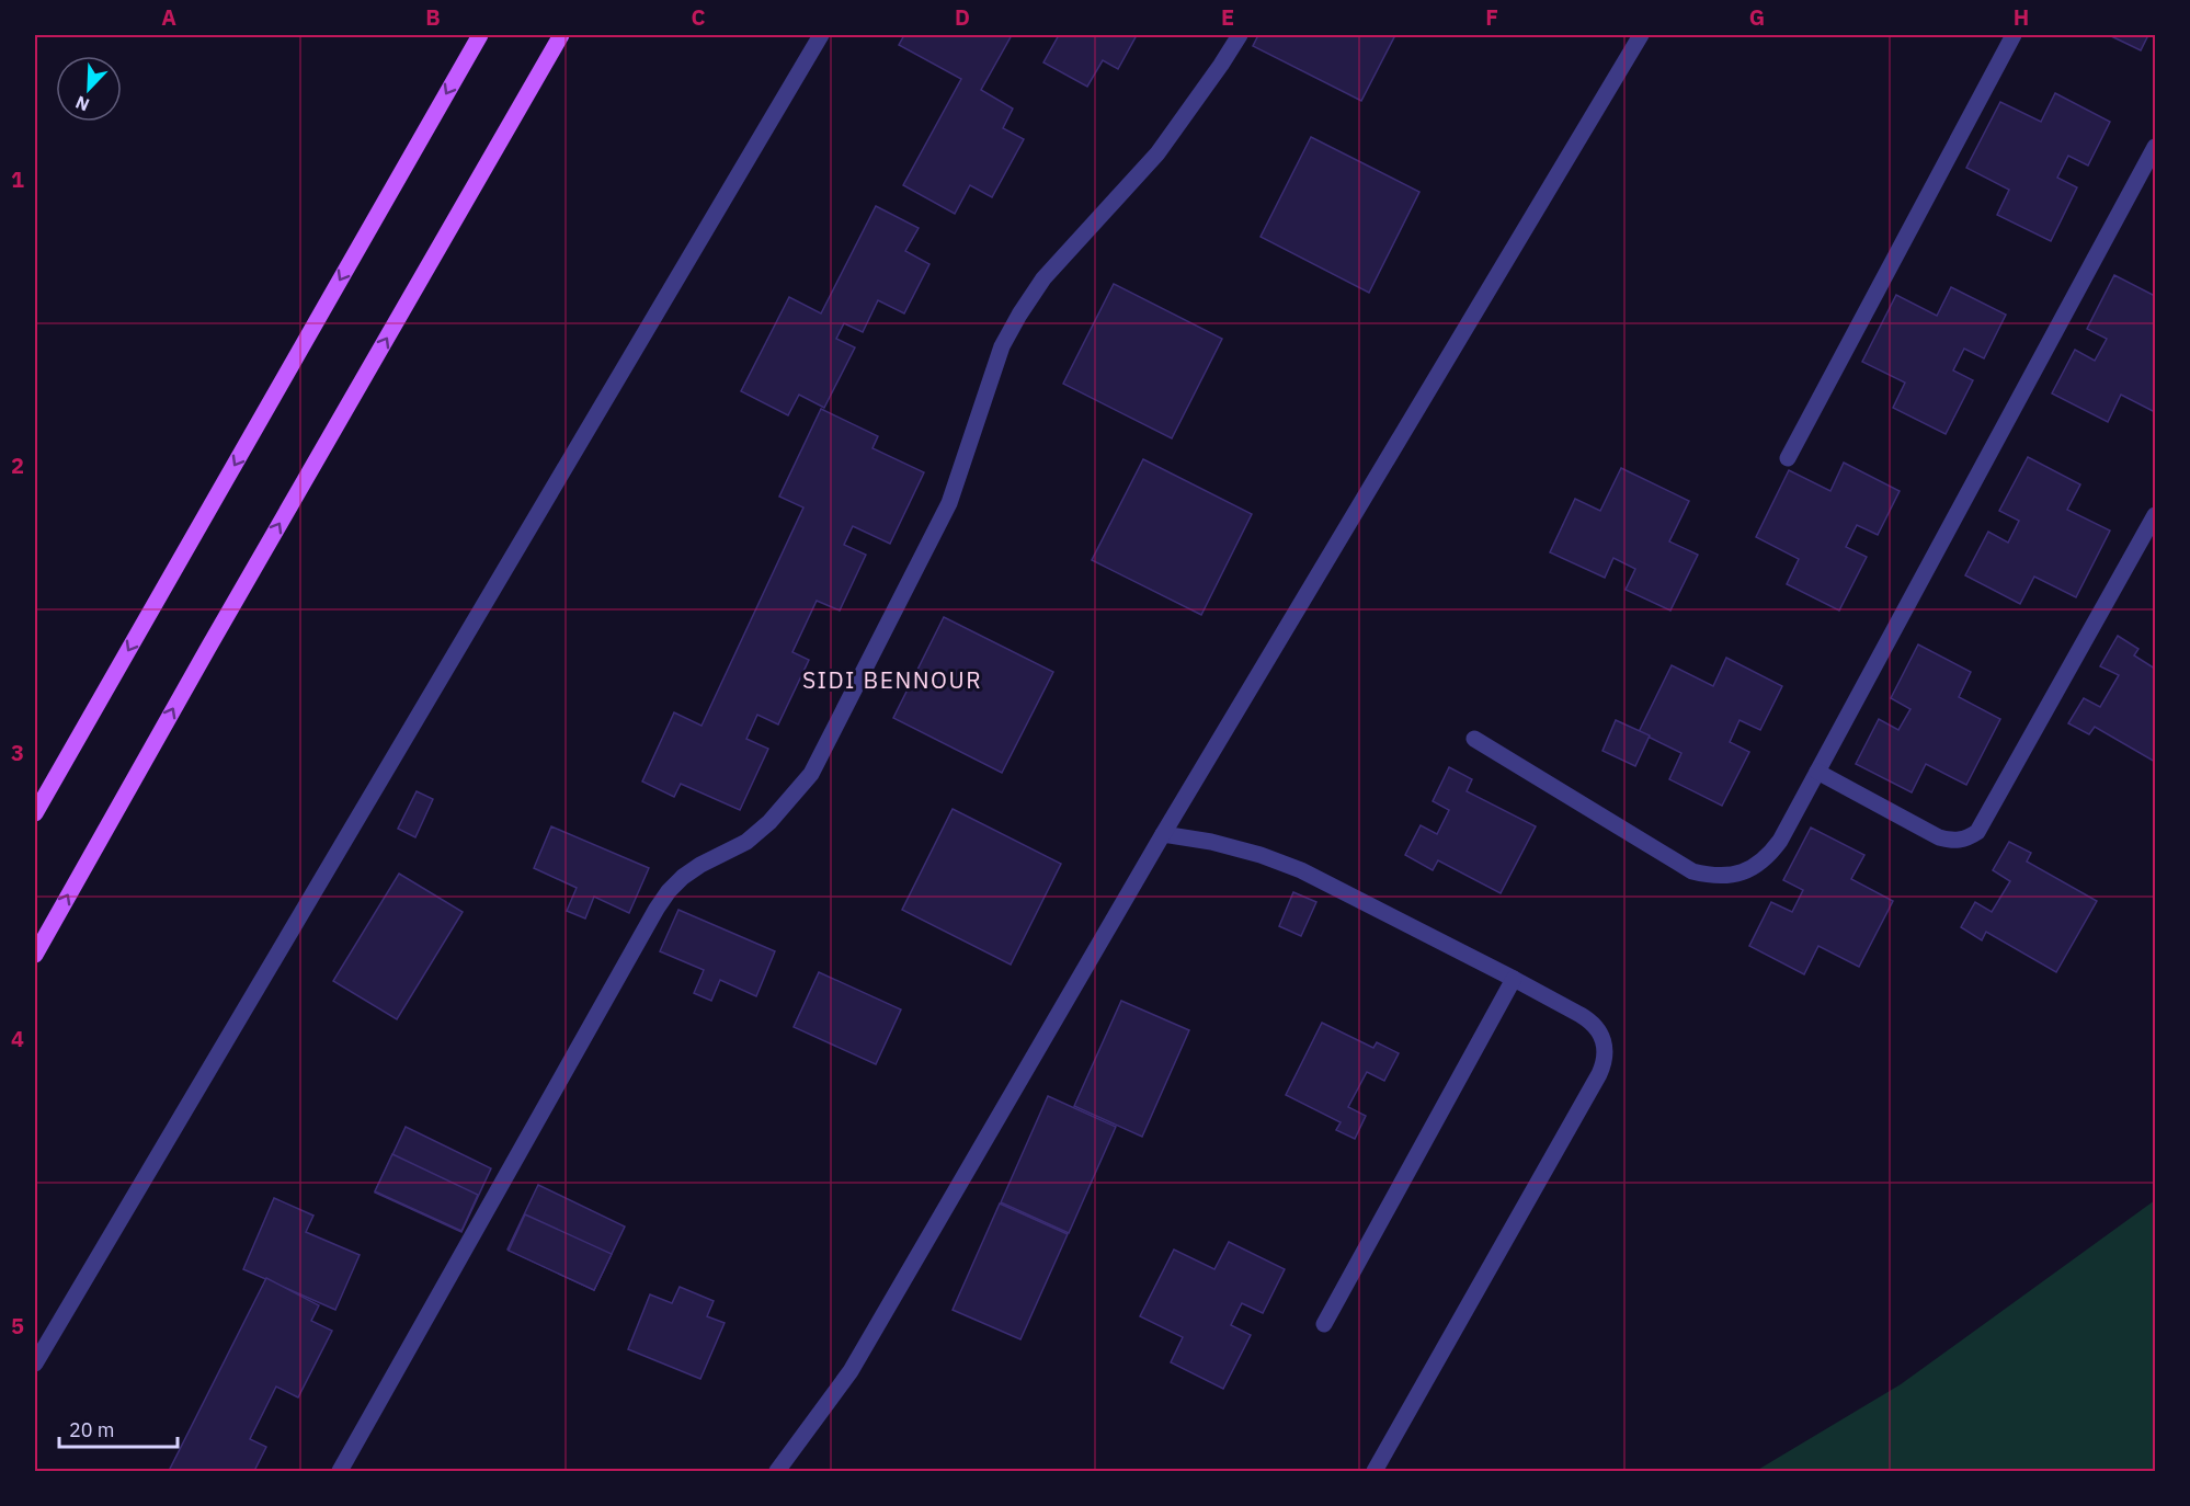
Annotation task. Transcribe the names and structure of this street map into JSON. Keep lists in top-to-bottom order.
{
  "districts": ["SIDI BENNOUR"],
  "scale_bar": "20 m",
  "north": "bottom left",
  "grid": {
    "columns": [
      "A",
      "B",
      "C",
      "D",
      "E",
      "F",
      "G",
      "H"
    ],
    "rows": [
      "1",
      "2",
      "3",
      "4",
      "5"
    ]
  }
}
